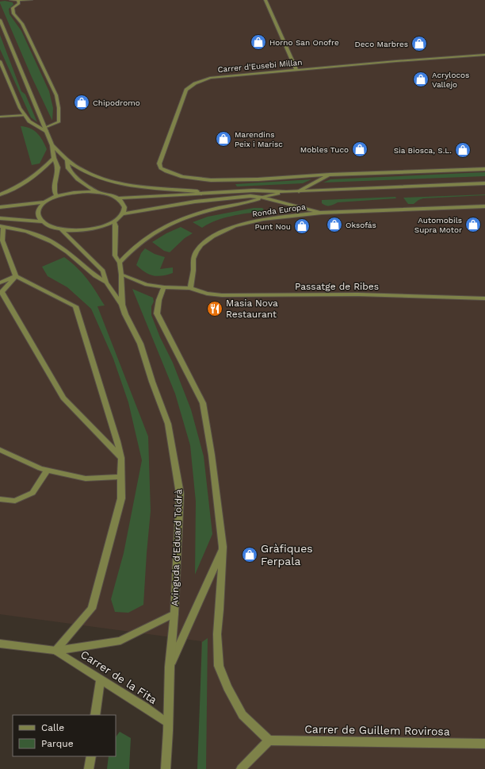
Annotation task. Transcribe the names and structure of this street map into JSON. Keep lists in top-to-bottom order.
{
  "streets": {
    "street": [
      "Carrer d'Eusebi Millan",
      "Ronda Europa",
      "Passatge de Ribes",
      "Avinguda d'Eduard Toldrà",
      "Carrer de la Fita",
      "Carrer de Guillem Rovirosa"
    ]
  },
  "crossings": [
    ["Carrer d'Eusebi Millan", "Ronda Europa"],
    ["Ronda Europa", "Passatge de Ribes"],
    ["Avinguda d'Eduard Toldrà", "Carrer de la Fita"]
  ],
  "places": {
    "shop": [
      "Horno San Onofre",
      "Deco Marbres",
      "Acrylocos Vallejo",
      "Chipodromo",
      "Marendins Peix i Marisc",
      "Mobles Tuco",
      "Sia Biosca, S.L.",
      "Oksofás",
      "Automobils Supra Motor",
      "Punt Nou",
      "Gràfiques Ferpala"
    ],
    "restaurant": ["Masia Nova Restaurant"]
  },
  "legend": ["Calle", "Parque"]
}
